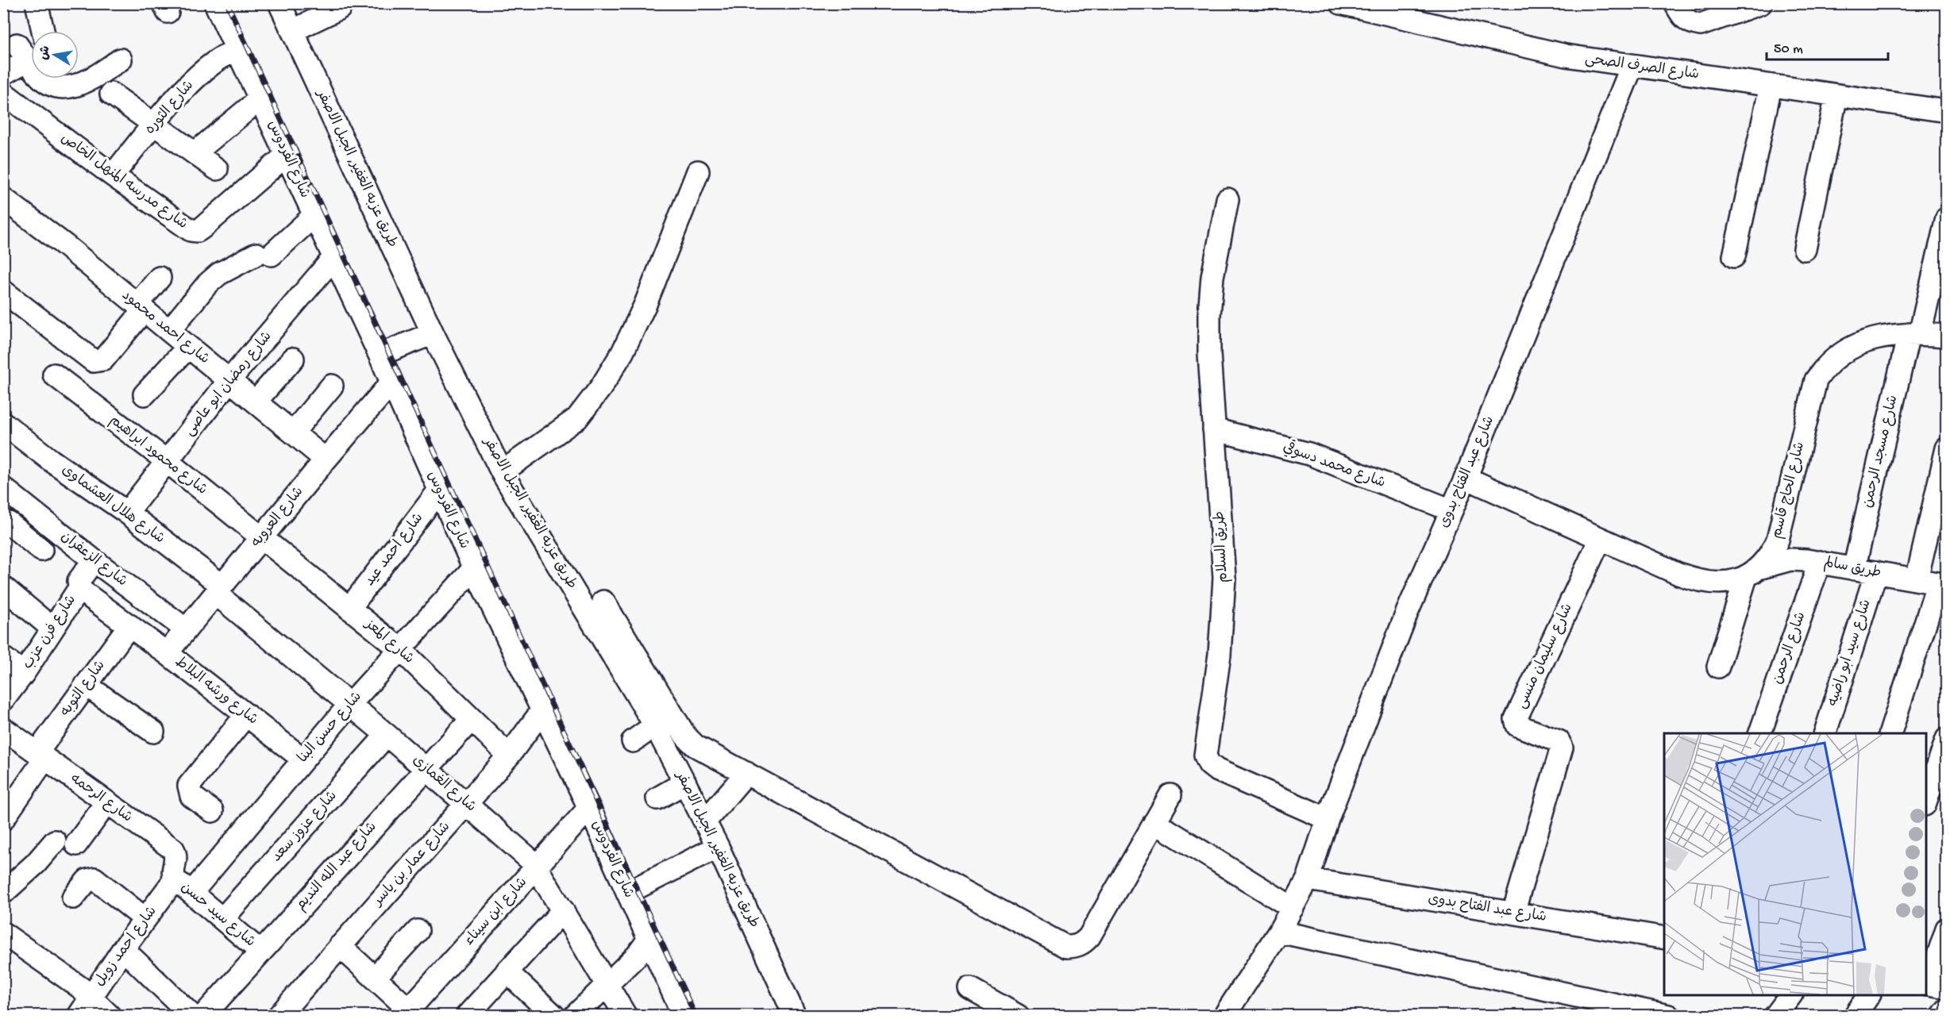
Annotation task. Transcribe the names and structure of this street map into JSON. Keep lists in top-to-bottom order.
{
  "streets": {
    "street": [
      "شارع الصرف الصحى",
      "شارع الثوره",
      "شارع الفردوس",
      "طريق عزبه الغفير, الجبل الاصفر",
      "شارع مدرسه المنهل الخاص",
      "شارع احمد محمود",
      "شارع رمضان ابو عاصى",
      "شارع مسجد الرحمن",
      "شارع محمود ابراهيم",
      "شارع محمد دسوقي",
      "شارع عبد الفتاح بدوى",
      "شارع الحاج قاسم",
      "شارع هلال العشماوى",
      "شارع العروبه",
      "طريق السلام",
      "شارع احمد عيد",
      "شارع الزعفران",
      "طريق سالم",
      "شارع فرن عزب",
      "شارع المعز",
      "شارع الرحمن",
      "شارع سيد ابو راضيه",
      "شارع سليمان منسى",
      "شارع التوبه",
      "شارع ورشه البلاط",
      "شارع حسن البنا",
      "شارع الغمازى",
      "شارع الرحمه",
      "شارع عزوز سعد",
      "شارع عمار بن ياسر",
      "شارع عبد الله النديم",
      "شارع ابن سيناء",
      "شارع سيد حسن",
      "شارع احمد زويل"
    ]
  },
  "crossings": [
    ["شارع الصرف الصحى", "شارع عبد الفتاح بدوى"],
    ["شارع الثوره", "شارع الفردوس"],
    ["شارع الثوره", "شارع مدرسه المنهل الخاص"],
    ["شارع الفردوس", "شارع مدرسه المنهل الخاص"],
    ["شارع الفردوس", "شارع رمضان ابو عاصى"],
    ["شارع الفردوس", "شارع العروبه"],
    ["شارع الفردوس", "شارع احمد عيد"],
    ["شارع الفردوس", "شارع حسن البنا"],
    ["شارع الفردوس", "شارع عمار بن ياسر"],
    ["شارع الفردوس", "شارع ابن سيناء"],
    ["شارع احمد محمود", "شارع رمضان ابو عاصى"],
    ["شارع احمد محمود", "شارع العروبه"],
    ["شارع رمضان ابو عاصى", "شارع محمود ابراهيم"],
    ["شارع رمضان ابو عاصى", "شارع هلال العشماوى"],
    ["شارع مسجد الرحمن", "شارع الحاج قاسم"],
    ["شارع مسجد الرحمن", "طريق سالم"],
    ["شارع محمود ابراهيم", "شارع العروبه"],
    ["شارع محمود ابراهيم", "شارع المعز"],
    ["شارع محمد دسوقي", "شارع عبد الفتاح بدوى"],
    ["شارع محمد دسوقي", "طريق السلام"],
    ["شارع عبد الفتاح بدوى", "طريق السلام"],
    ["شارع عبد الفتاح بدوى", "شارع سليمان منسى"],
    ["شارع الحاج قاسم", "طريق سالم"],
    ["شارع هلال العشماوى", "شارع العروبه"],
    ["شارع هلال العشماوى", "شارع الغمازى"],
    ["شارع العروبه", "شارع الزعفران"],
    ["شارع العروبه", "شارع المعز"],
    ["شارع العروبه", "شارع ورشه البلاط"],
    ["شارع العروبه", "شارع الغمازى"],
    ["شارع احمد عيد", "شارع المعز"],
    ["شارع الزعفران", "شارع فرن عزب"],
    ["طريق سالم", "شارع الرحمن"],
    ["طريق سالم", "شارع سيد ابو راضيه"],
    ["شارع فرن عزب", "شارع ورشه البلاط"],
    ["شارع المعز", "شارع حسن البنا"],
    ["شارع المعز", "شارع عمار بن ياسر"],
    ["شارع المعز", "شارع عبد الله النديم"],
    ["شارع التوبه", "شارع ورشه البلاط"],
    ["شارع التوبه", "شارع الرحمه"],
    ["شارع ورشه البلاط", "شارع حسن البنا"],
    ["شارع حسن البنا", "شارع الغمازى"],
    ["شارع حسن البنا", "شارع سيد حسن"],
    ["شارع الغمازى", "شارع عزوز سعد"],
    ["شارع الغمازى", "شارع عمار بن ياسر"],
    ["شارع الغمازى", "شارع عبد الله النديم"],
    ["شارع الغمازى", "شارع ابن سيناء"],
    ["شارع الرحمه", "شارع سيد حسن"],
    ["شارع الرحمه", "شارع احمد زويل"],
    ["شارع عزوز سعد", "شارع سيد حسن"],
    ["شارع عبد الله النديم", "شارع سيد حسن"],
    ["شارع سيد حسن", "شارع احمد زويل"]
  ],
  "scale_bar": "50 m",
  "north": "left"
}
